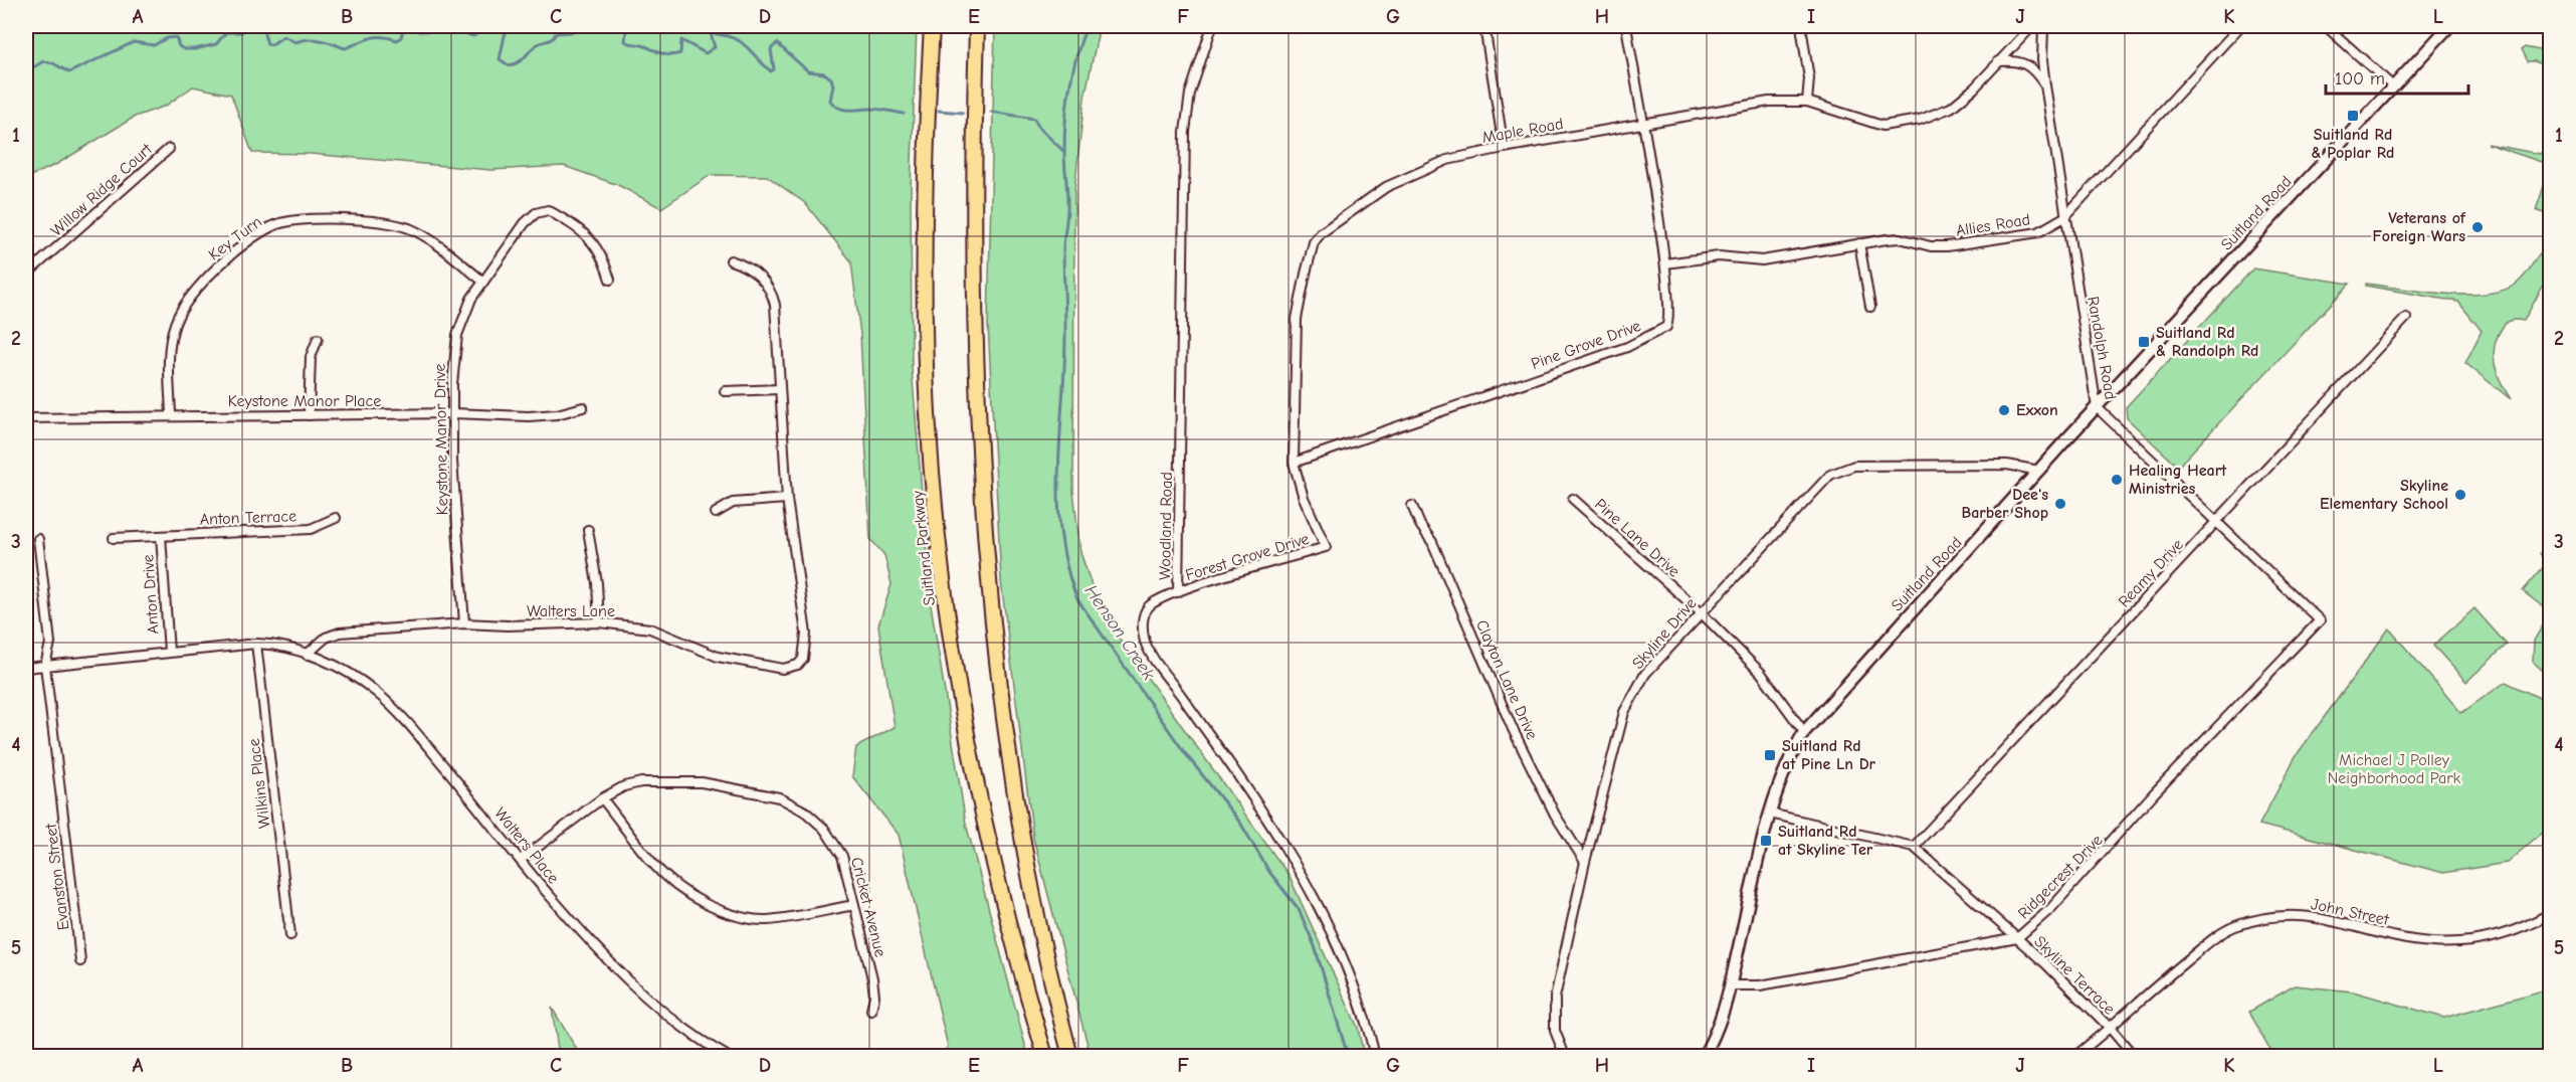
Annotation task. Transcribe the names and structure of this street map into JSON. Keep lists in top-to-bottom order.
{
  "streets": {
    "highway": ["Suitland Parkway"],
    "main road": ["Suitland Road"],
    "street": [
      "Maple Road",
      "Willow Ridge Court",
      "Allies Road",
      "Key Turn",
      "Pine Grove Drive",
      "Randolph Road",
      "Keystone Manor Place",
      "Keystone Manor Drive",
      "Anton Terrace",
      "Woodland Road",
      "Pine Lane Drive",
      "Forest Grove Drive",
      "Reamy Drive",
      "Anton Drive",
      "Walters Lane",
      "Skyline Drive",
      "Clayton Lane Drive",
      "Wilkins Place",
      "Walters Place",
      "Evanston Street",
      "Ridgecrest Drive",
      "Cricket Avenue",
      "John Street",
      "Skyline Terrace"
    ]
  },
  "crossings": [
    ["Maple Road", "Pine Grove Drive"],
    ["Maple Road", "Forest Grove Drive"],
    ["Suitland Road", "Randolph Road"],
    ["Suitland Road", "Pine Lane Drive"],
    ["Suitland Road", "Skyline Drive"],
    ["Suitland Road", "Ridgecrest Drive"],
    ["Suitland Road", "Skyline Terrace"],
    ["Allies Road", "Pine Grove Drive"],
    ["Allies Road", "Randolph Road"],
    ["Key Turn", "Keystone Manor Place"],
    ["Key Turn", "Keystone Manor Drive"],
    ["Randolph Road", "Reamy Drive"],
    ["Randolph Road", "Ridgecrest Drive"],
    ["Keystone Manor Place", "Keystone Manor Drive"],
    ["Keystone Manor Drive", "Walters Lane"],
    ["Anton Terrace", "Anton Drive"],
    ["Woodland Road", "Forest Grove Drive"],
    ["Pine Lane Drive", "Skyline Drive"],
    ["Reamy Drive", "Skyline Terrace"],
    ["Walters Lane", "Walters Place"],
    ["Skyline Drive", "Clayton Lane Drive"],
    ["Walters Place", "Cricket Avenue"],
    ["Ridgecrest Drive", "Skyline Terrace"],
    ["John Street", "Skyline Terrace"]
  ],
  "water": ["Henson Creek"],
  "parks": ["Michael J Polley Neighborhood Park"],
  "places": {
    "transit": [
      "Suitland Rd & Poplar Rd",
      "Suitland Rd & Randolph Rd",
      "Suitland Rd at Pine Ln Dr",
      "Suitland Rd at Skyline Ter"
    ],
    "other": [
      "Veterans of Foreign Wars",
      "Exxon",
      "Healing Heart Ministries",
      "Skyline Elementary School",
      "Dee's Barber Shop"
    ]
  },
  "scale_bar": "100 m",
  "grid": {
    "columns": [
      "A",
      "B",
      "C",
      "D",
      "E",
      "F",
      "G",
      "H",
      "I",
      "J",
      "K",
      "L"
    ],
    "rows": [
      "1",
      "2",
      "3",
      "4",
      "5"
    ]
  }
}
